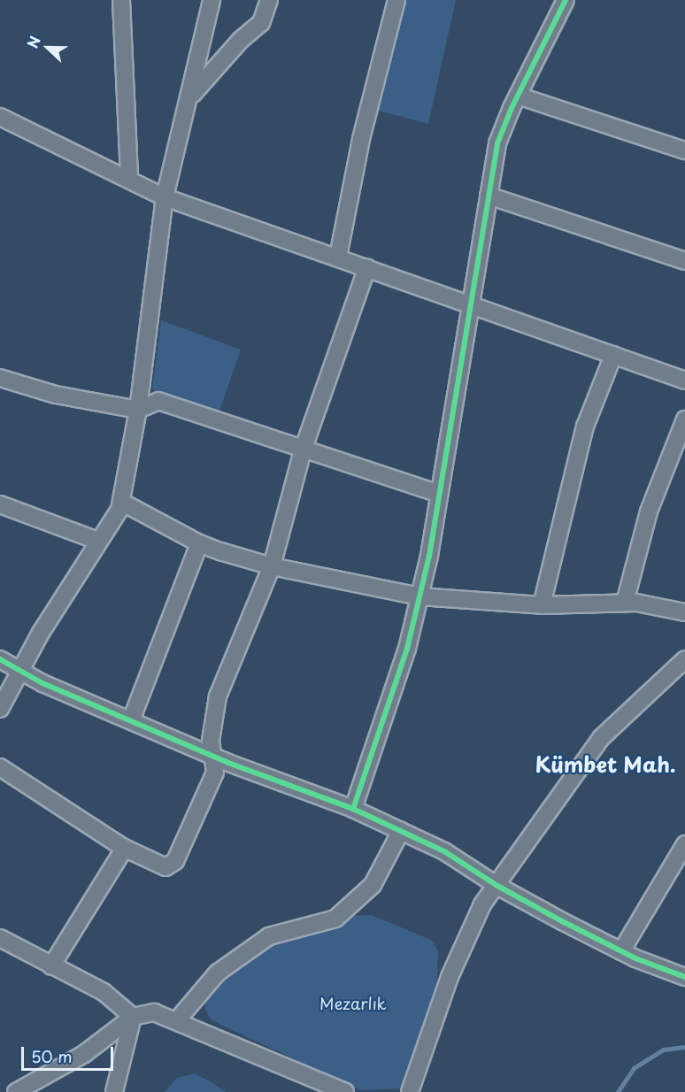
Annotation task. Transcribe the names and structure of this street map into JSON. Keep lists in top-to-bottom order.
{
  "districts": ["Kümbet Mah."],
  "parks": ["Mezarlık"],
  "scale_bar": "50 m",
  "north": "left"
}
